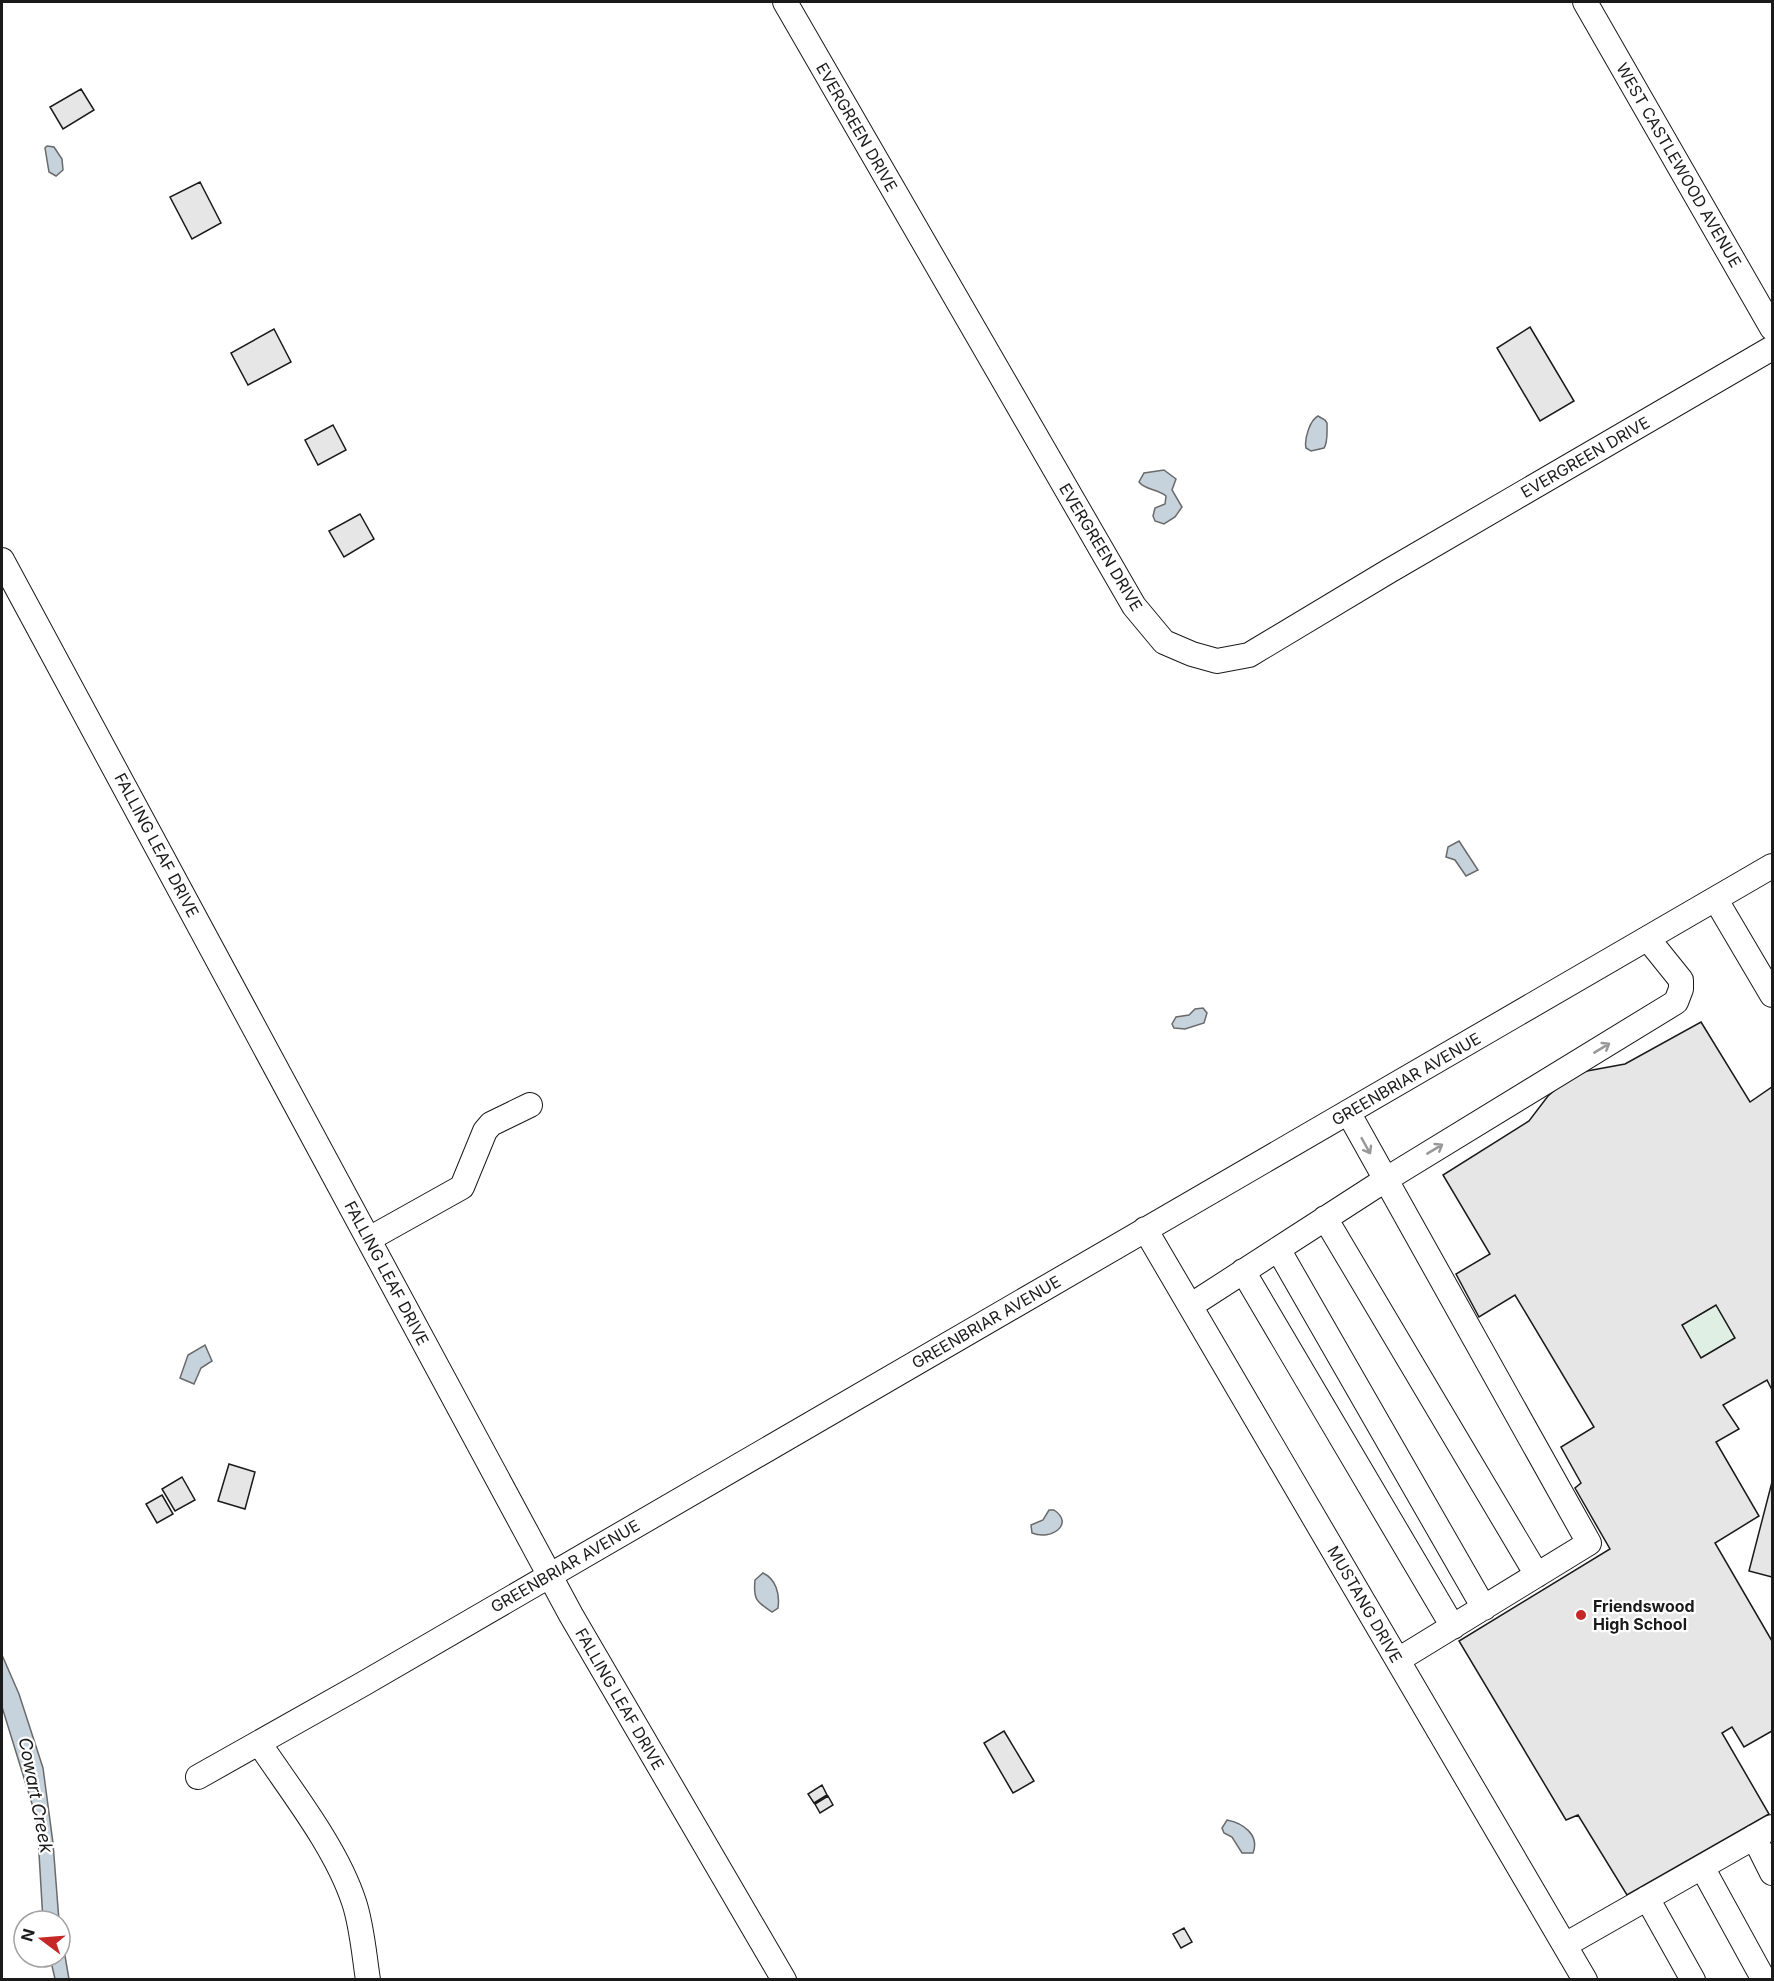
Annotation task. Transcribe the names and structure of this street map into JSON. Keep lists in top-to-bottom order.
{
  "streets": {
    "street": [
      "EVERGREEN DRIVE",
      "WEST CASTLEWOOD AVENUE",
      "FALLING LEAF DRIVE",
      "GREENBRIAR AVENUE",
      "MUSTANG DRIVE"
    ]
  },
  "crossings": [
    ["FALLING LEAF DRIVE", "GREENBRIAR AVENUE"],
    ["GREENBRIAR AVENUE", "MUSTANG DRIVE"]
  ],
  "water": ["Cowart Creek"],
  "places": ["Friendswood High School"],
  "north": "left"
}
